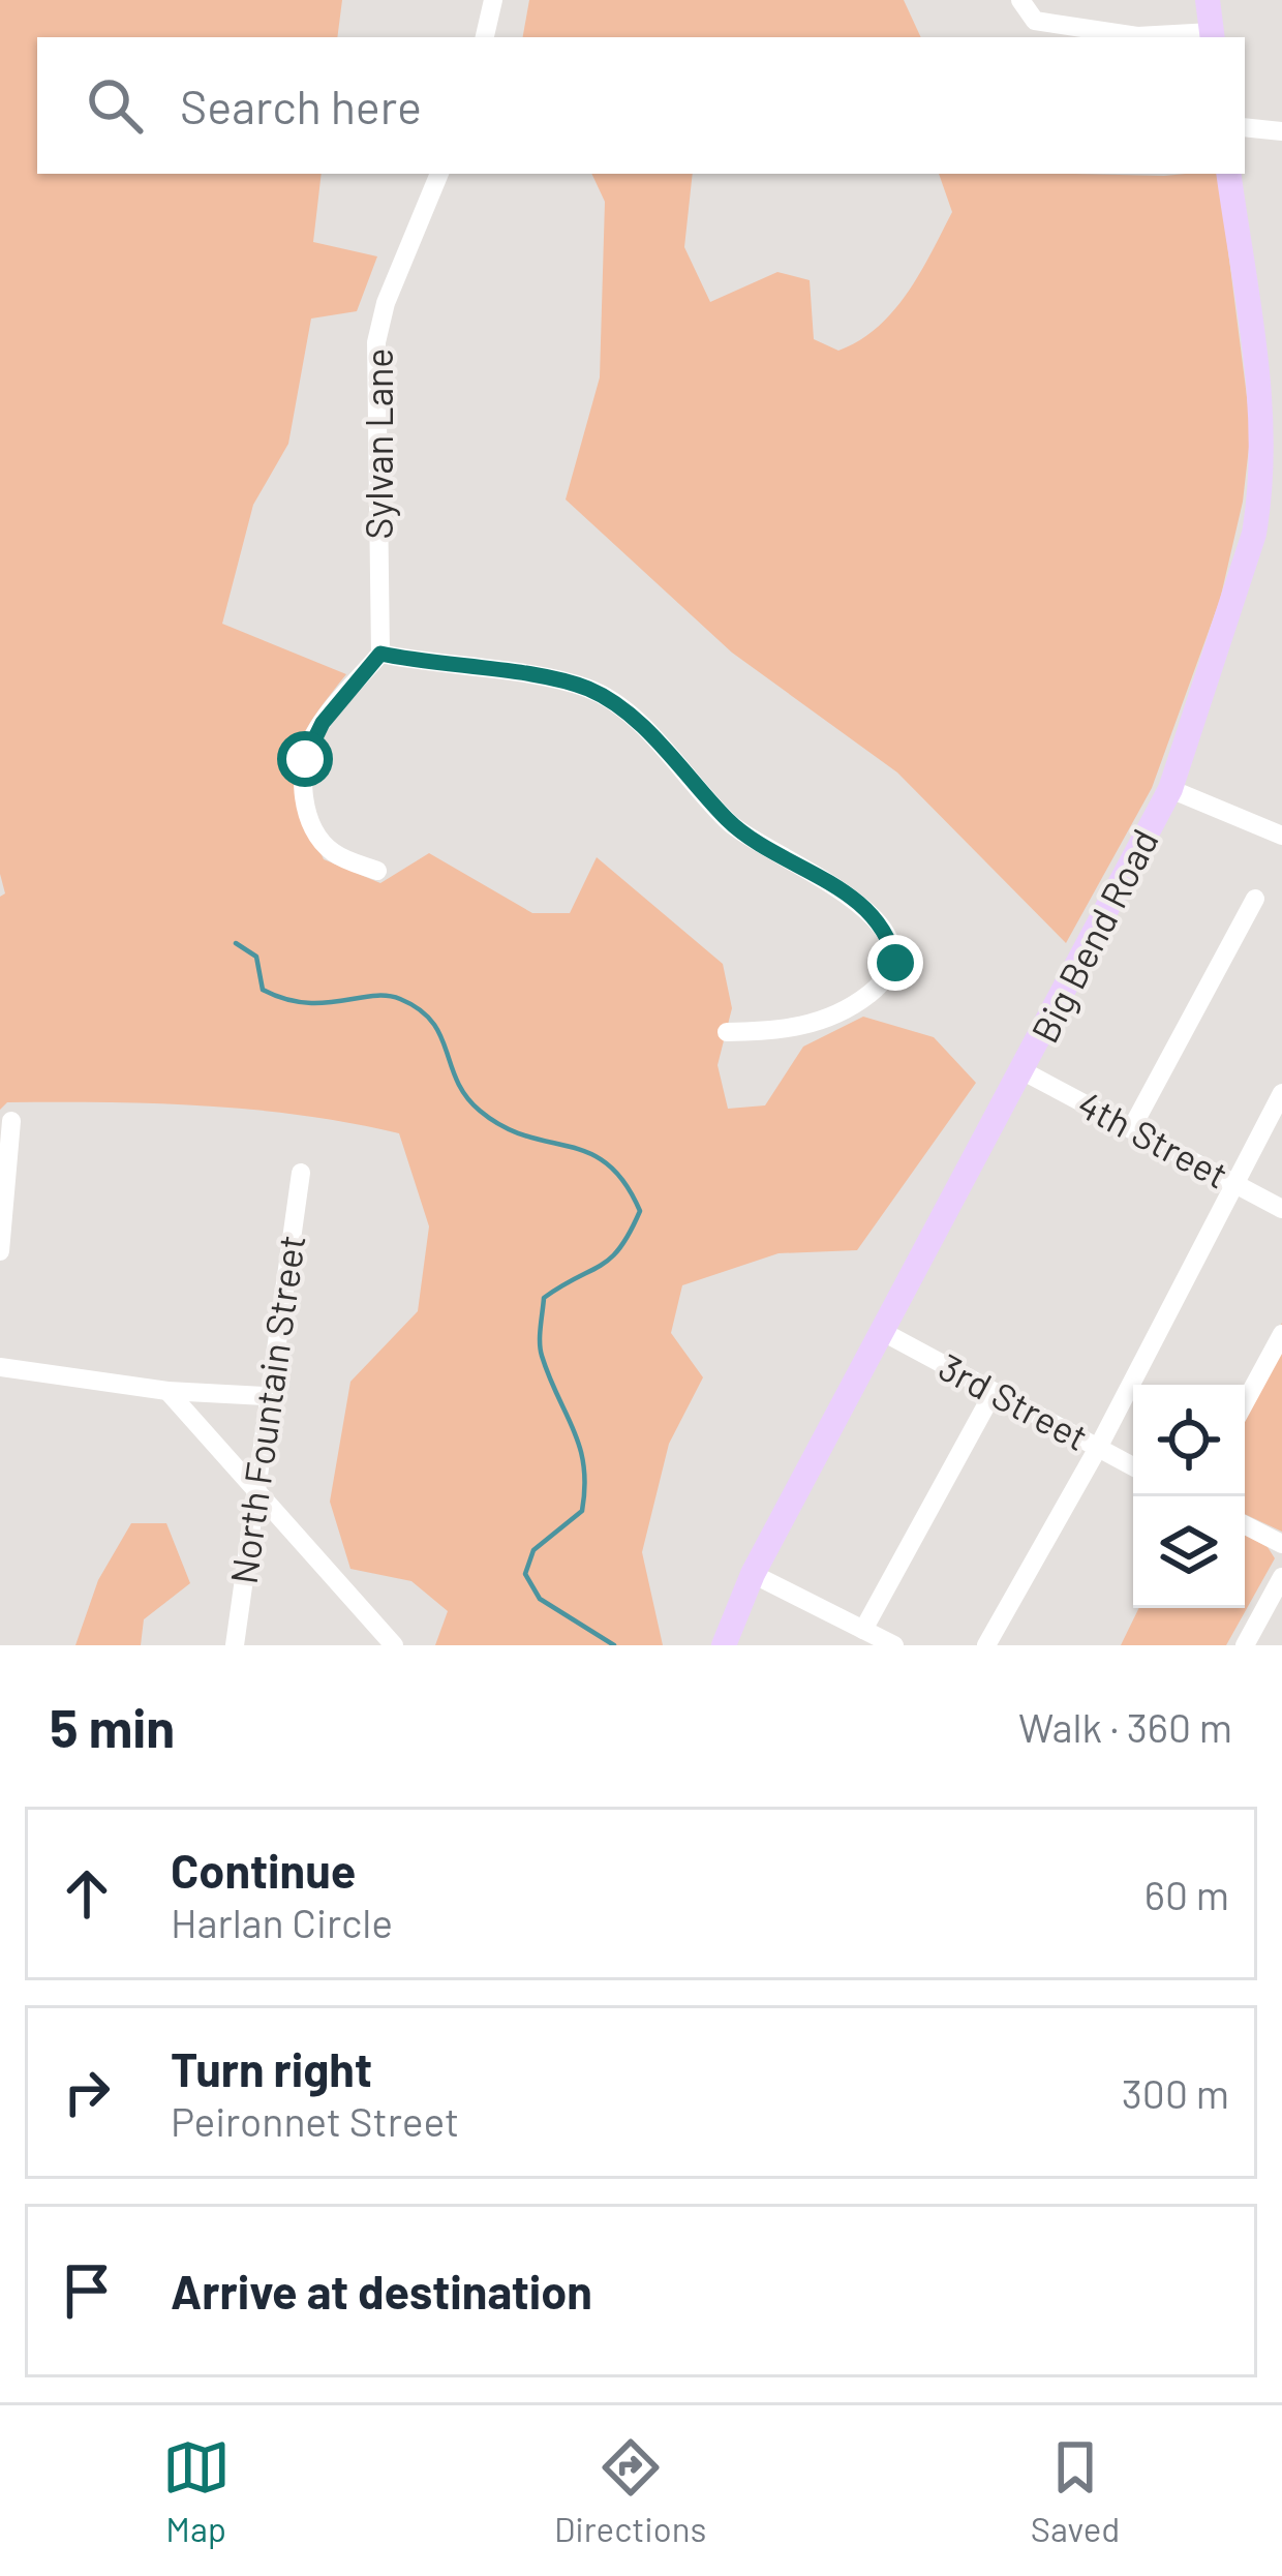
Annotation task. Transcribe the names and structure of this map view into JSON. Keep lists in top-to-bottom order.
{
  "streets": {
    "main road": ["Big Bend Road"],
    "street": [
      "Sylvan Lane",
      "4th Street",
      "3rd Street",
      "North Fountain Street"
    ]
  },
  "crossings": [
    ["Big Bend Road", "4th Street"],
    ["Big Bend Road", "3rd Street"]
  ],
  "page": {
    "search": "Search here",
    "heading": ["5 min", "Walk · 360 m"],
    "list": [
      ["Continue", "Harlan Circle", "60 m"],
      ["Turn right", "Peironnet Street", "300 m"],
      "Arrive at destination"
    ],
    "nav": ["Map", "Directions", "Saved"]
  }
}
